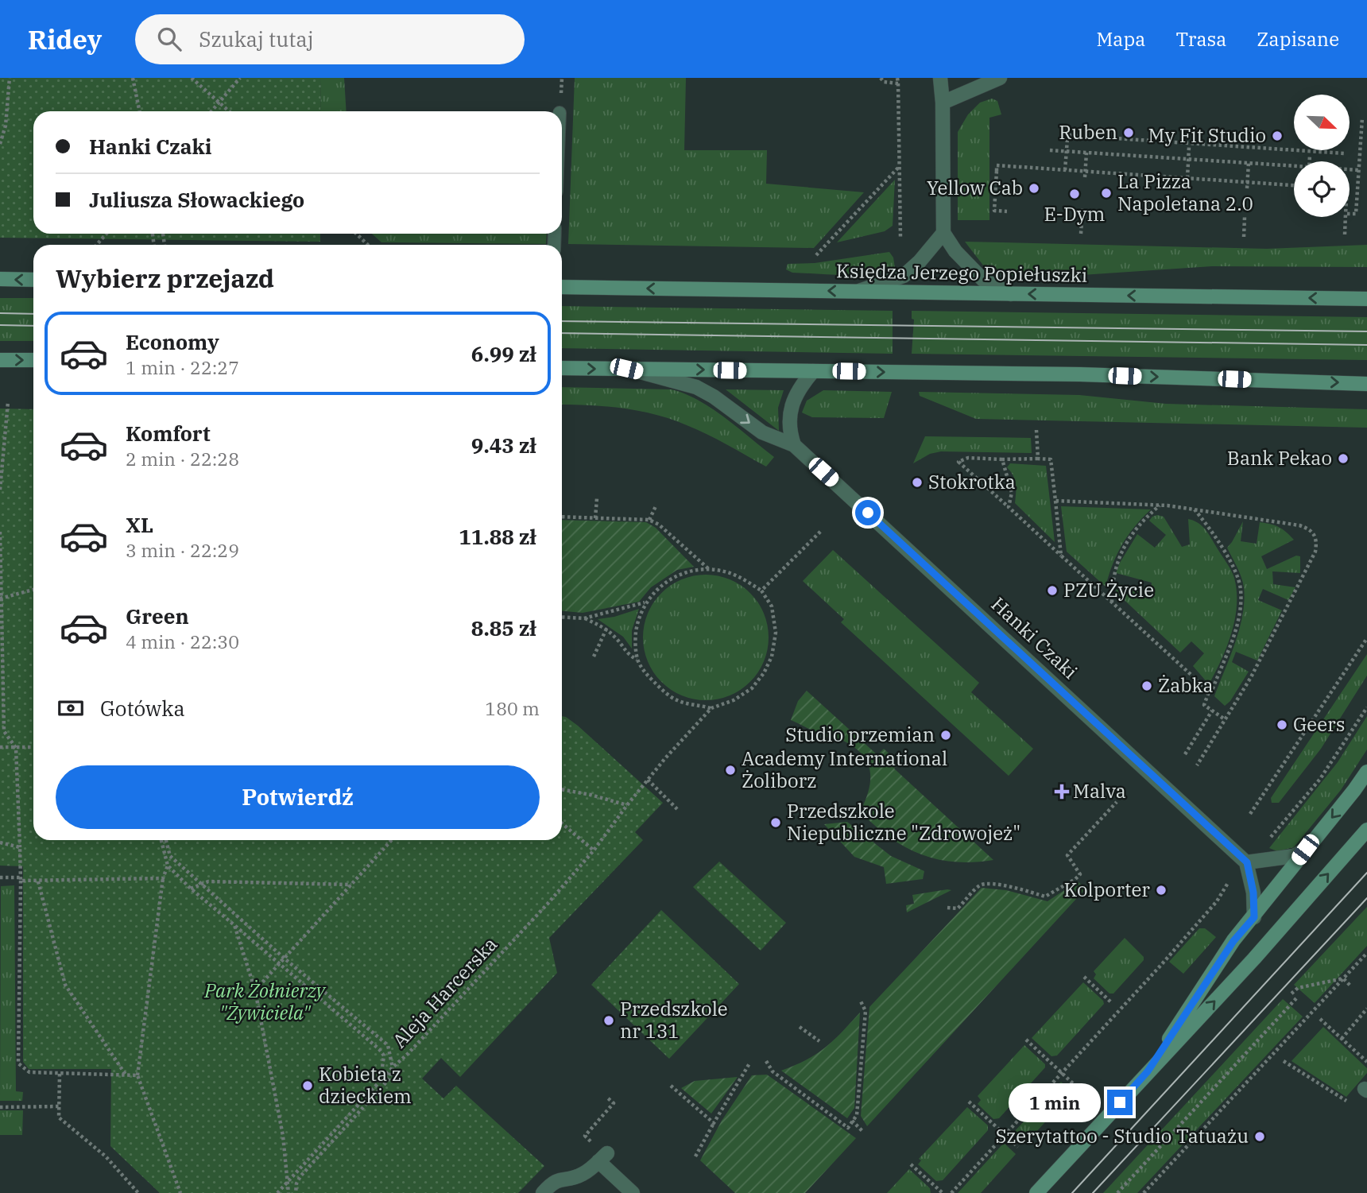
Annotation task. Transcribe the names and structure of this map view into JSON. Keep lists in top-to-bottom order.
{
  "streets": {
    "main road": ["Księdza Jerzego Popiełuszki"],
    "street": ["Hanki Czaki"],
    "path": ["Aleja Harcerska"]
  },
  "parks": ["Park Żołnierzy \"Żywiciela\""],
  "places": {
    "other": [
      "Ruben",
      "My Fit Studio",
      "Yellow Cab",
      "La Pizza Napoletana 2.0",
      "E-Dym",
      "Bank Pekao",
      "Stokrotka",
      "PZU Życie",
      "Żabka",
      "Geers",
      "Studio przemian",
      "Academy International Żoliborz",
      "Przedszkole Niepubliczne \"Zdrowojeż\"",
      "Kolporter",
      "Przedszkole nr 131",
      "Kobieta z dzieckiem",
      "Szerytattoo - Studio Tatuażu"
    ],
    "health": ["Malva"]
  },
  "north": "bottom right",
  "page": {
    "header": "Ridey",
    "search": "Szukaj tutaj",
    "nav": ["Mapa", "Trasa", "Zapisane"],
    "banner": ["Hanki Czaki", "Juliusza Słowackiego"],
    "heading": "Wybierz przejazd",
    "list": [
      {
        "name": "Economy",
        "note": "1 min · 22:27",
        "value": "6.99 zł"
      },
      {
        "name": "Komfort",
        "note": "2 min · 22:28",
        "value": "9.43 zł"
      },
      {
        "name": "XL",
        "note": "3 min · 22:29",
        "value": "11.88 zł"
      },
      {
        "name": "Green",
        "note": "4 min · 22:30",
        "value": "8.85 zł"
      }
    ],
    "pay": ["Gotówka", "180 m"],
    "buttons": "Potwierdź",
    "bubble": "1 min"
  }
}
